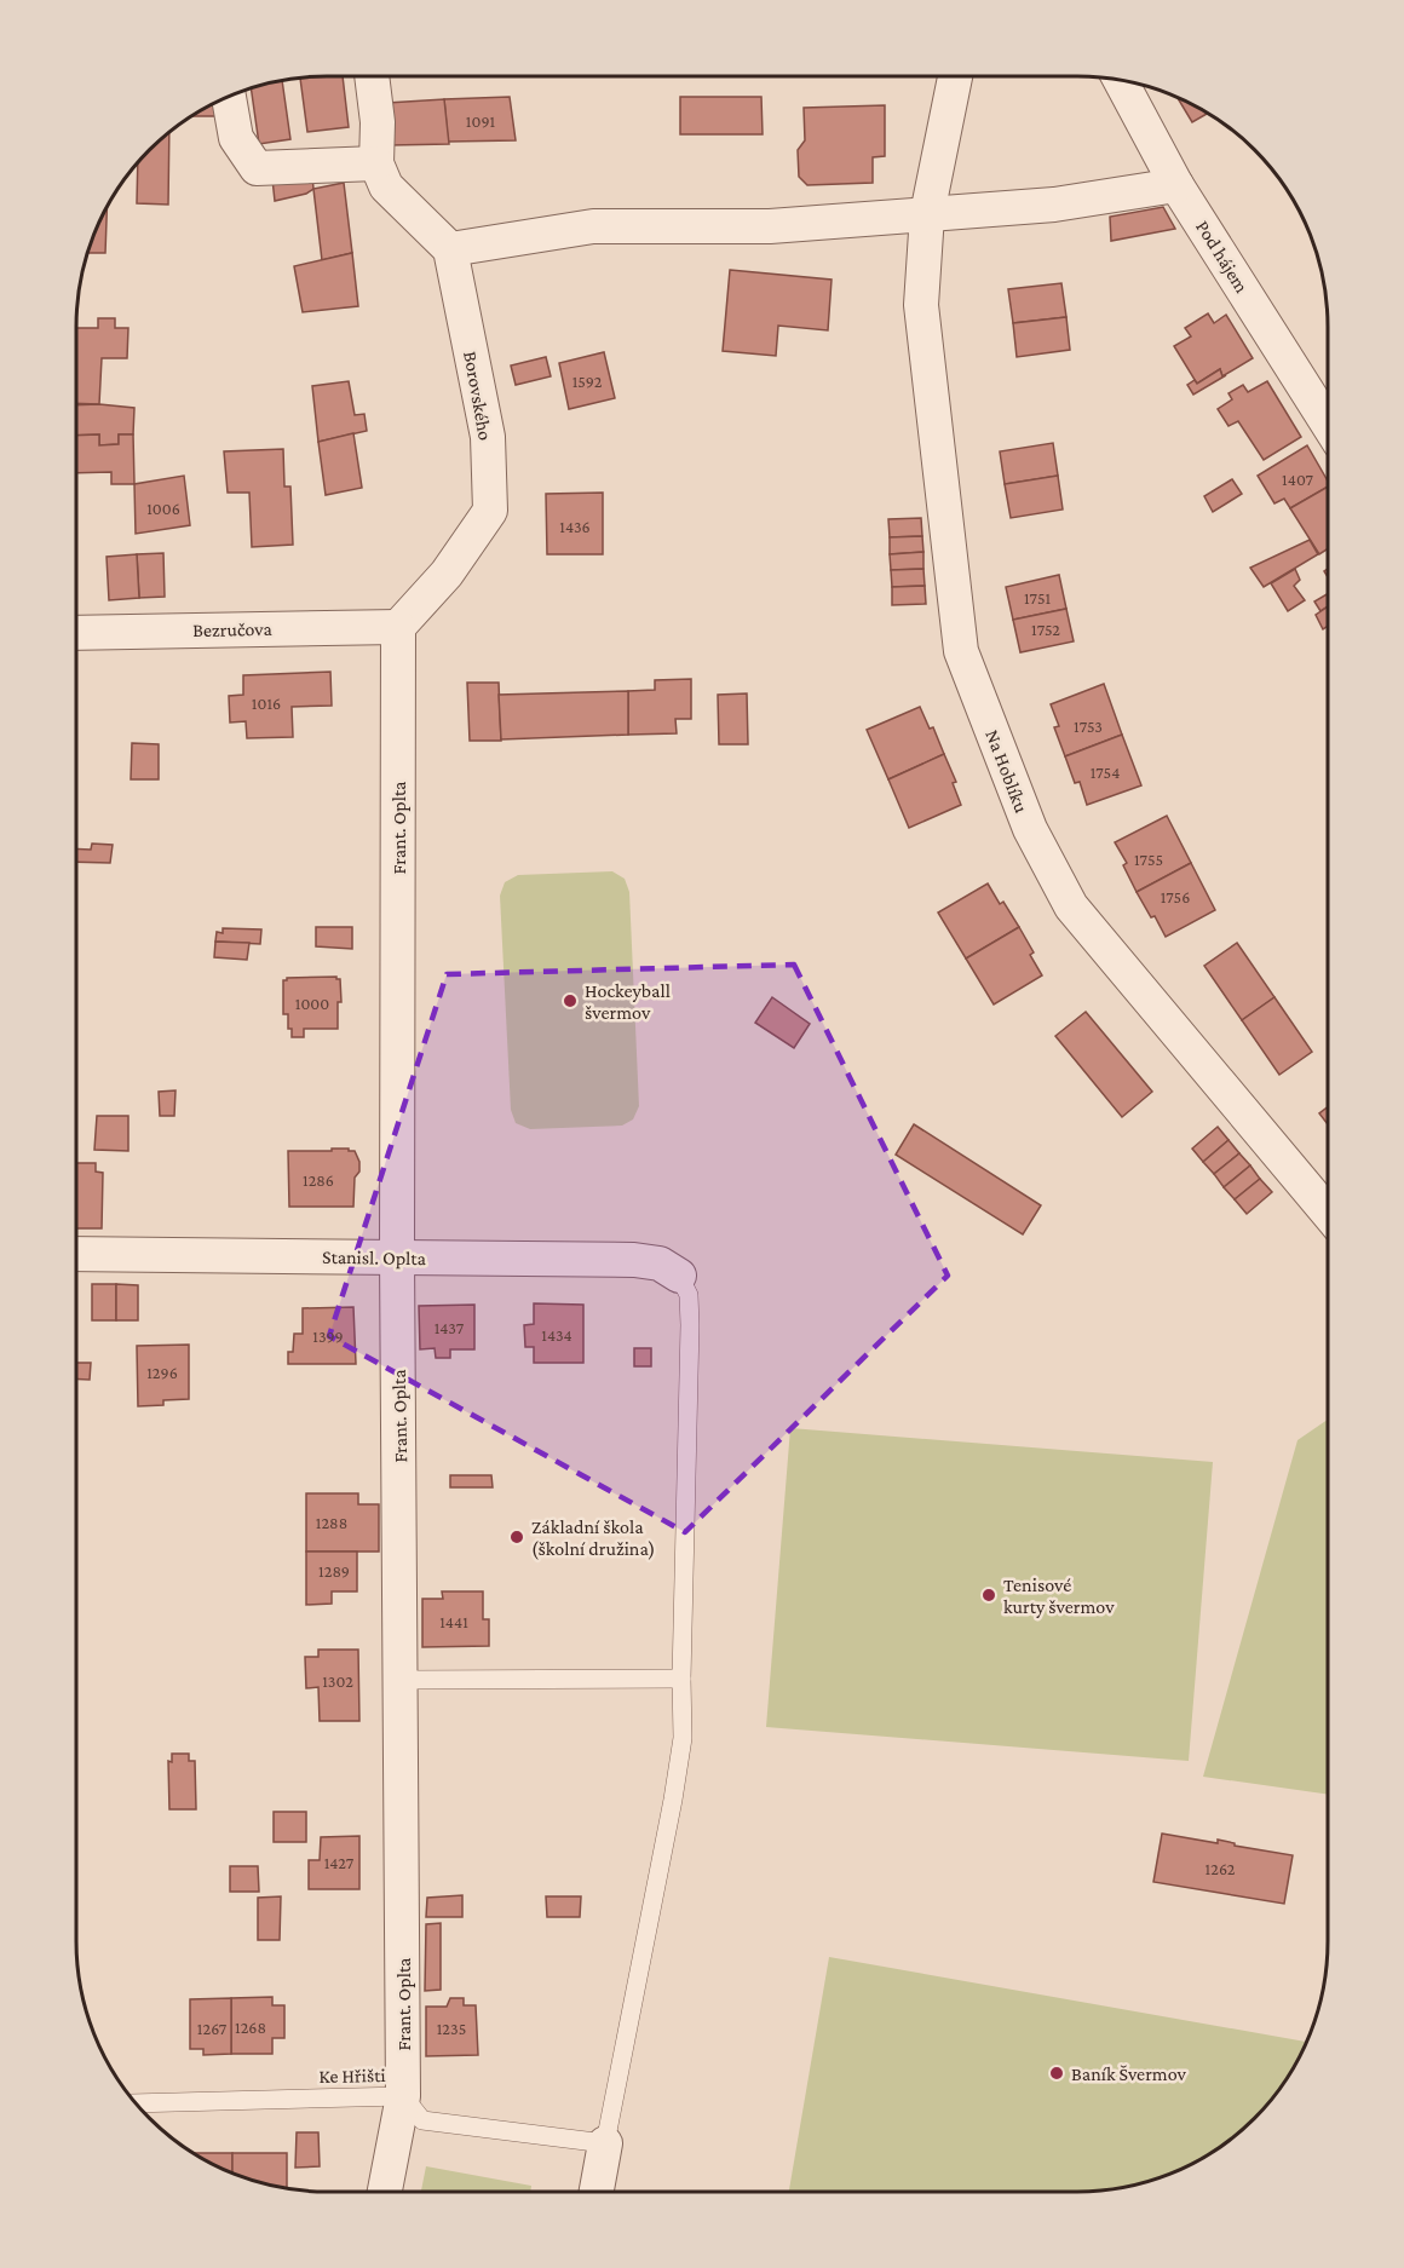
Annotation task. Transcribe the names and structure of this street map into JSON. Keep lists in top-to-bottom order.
{
  "streets": {
    "street": [
      "Pod hájem",
      "Borovského",
      "Bezručova",
      "Na Hoblíku",
      "Frant. Oplta",
      "Stanisl. Oplta"
    ],
    "lane": ["Ke Hřišti"]
  },
  "crossings": [
    ["Borovského", "Bezručova"],
    ["Borovského", "Frant. Oplta"],
    ["Bezručova", "Frant. Oplta"],
    ["Frant. Oplta", "Stanisl. Oplta"],
    ["Frant. Oplta", "Ke Hřišti"]
  ],
  "places": [
    "Hockeyball švermov",
    "Základní škola (školní družina)",
    "Tenisové kurty švermov",
    "Baník Švermov"
  ],
  "house_numbers": [
    "1091",
    "1592",
    "1407",
    "1006",
    "1436",
    "1751",
    "1752",
    "1016",
    "1753",
    "1754",
    "1755",
    "1756",
    "1000",
    "1286",
    "1437",
    "1434",
    "1399",
    "1296",
    "1288",
    "1289",
    "1441",
    "1302",
    "1427",
    "1262",
    "1268",
    "1267",
    "1235"
  ]
}
